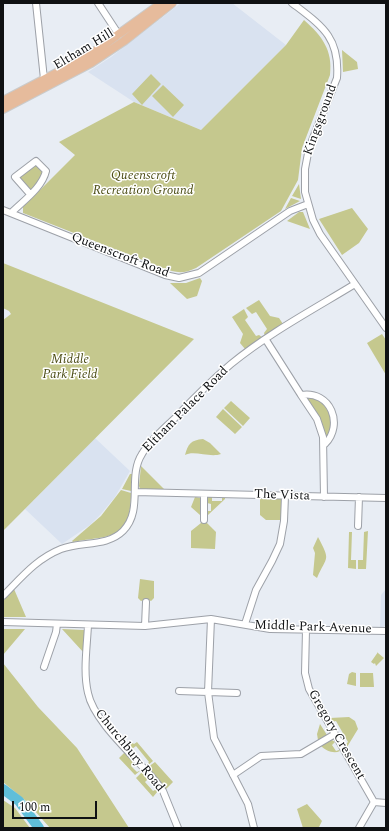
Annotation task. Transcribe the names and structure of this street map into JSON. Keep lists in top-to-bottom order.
{
  "streets": {
    "main road": ["Eltham Hill"],
    "street": [
      "Kingsground",
      "Queenscroft Road",
      "Eltham Palace Road",
      "The Vista",
      "Middle Park Avenue",
      "Gregory Crescent",
      "Churchbury Road"
    ]
  },
  "crossings": [
    ["Kingsground", "Queenscroft Road"],
    ["Kingsground", "Eltham Palace Road"],
    ["Eltham Palace Road", "The Vista"],
    ["Middle Park Avenue", "Gregory Crescent"],
    ["Middle Park Avenue", "Churchbury Road"]
  ],
  "parks": ["Queenscroft Recreation Ground", "Middle Park Field"],
  "scale_bar": "100 m"
}
